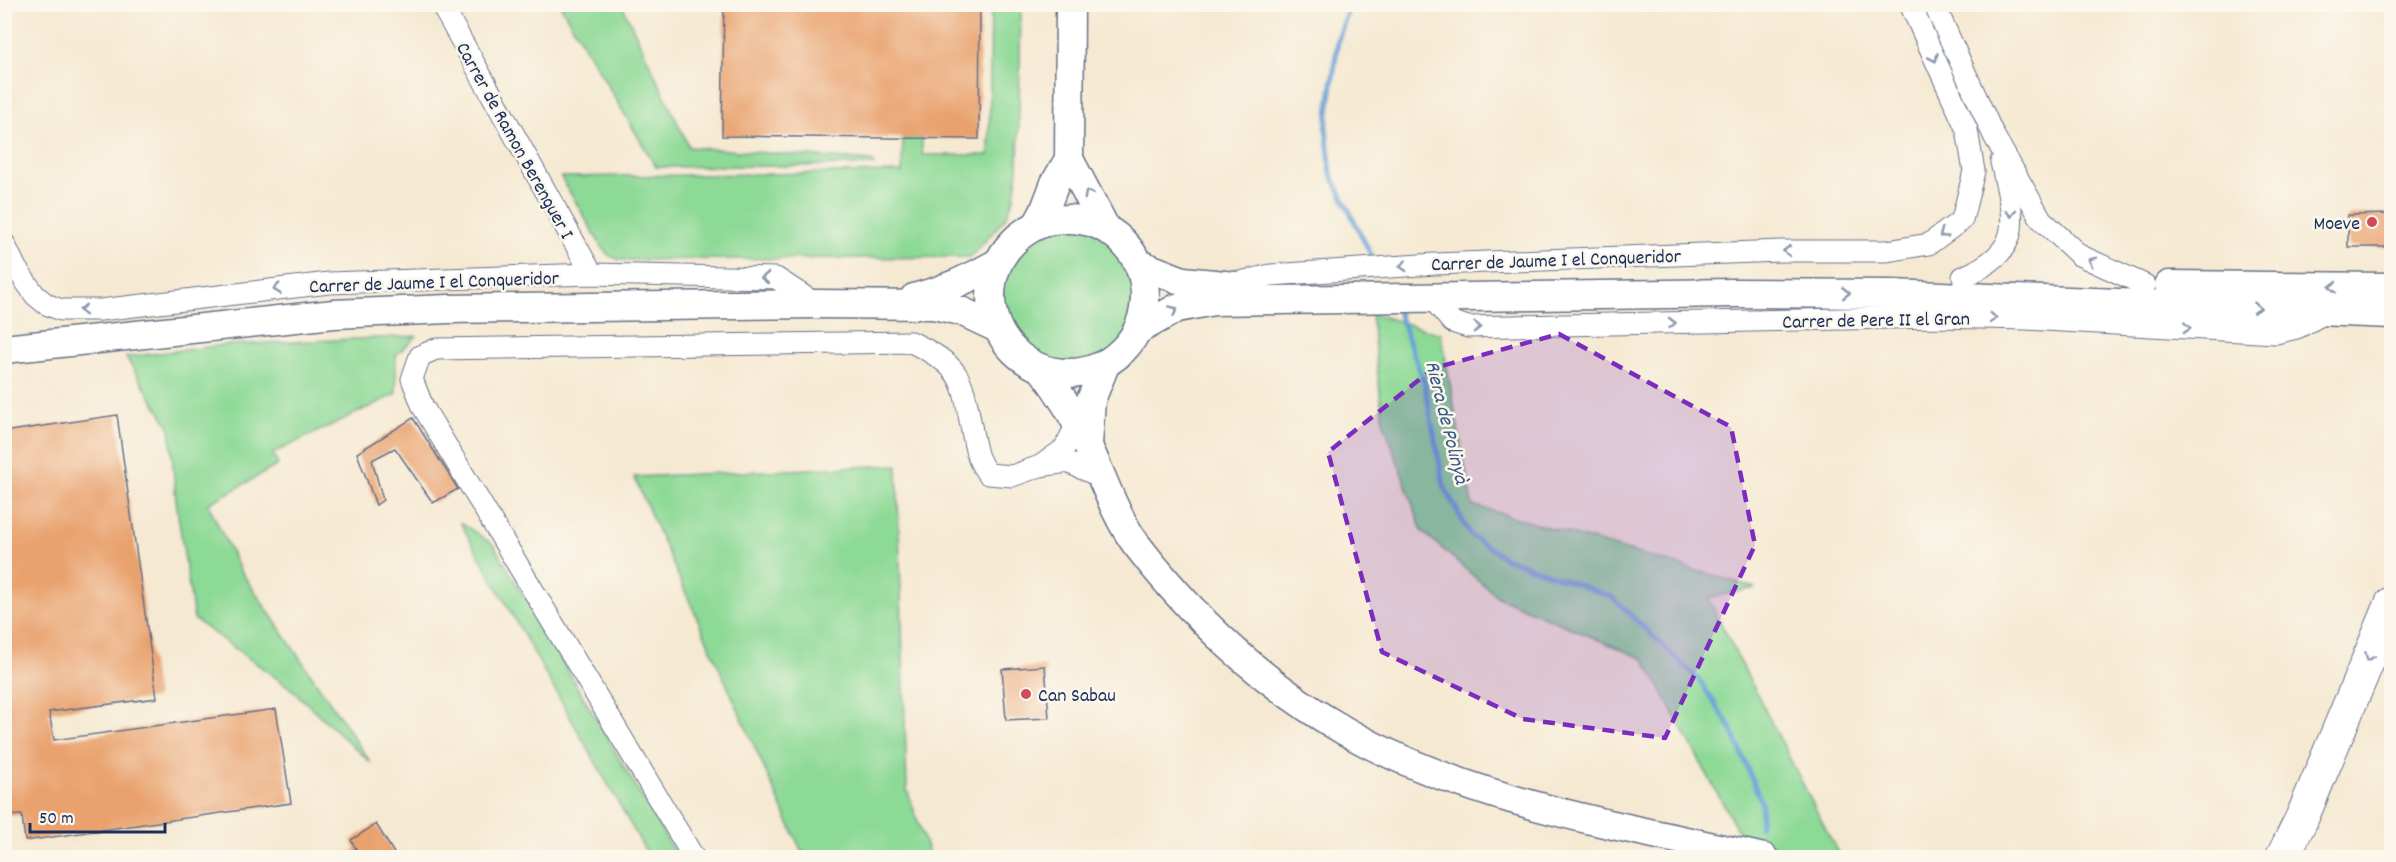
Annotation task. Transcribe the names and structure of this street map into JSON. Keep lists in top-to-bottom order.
{
  "streets": {
    "street": ["Carrer de Ramon Berenguer I", "Carrer de Jaume I el Conqueridor"]
  },
  "crossings": [
    ["Carrer de Ramon Berenguer I", "Carrer de Jaume I el Conqueridor"]
  ],
  "one_way": ["Carrer de Jaume I el Conqueridor"],
  "water": ["Riera de Polinyà"],
  "places": ["Moeve", "Can Sabau"],
  "scale_bar": "50 m"
}
